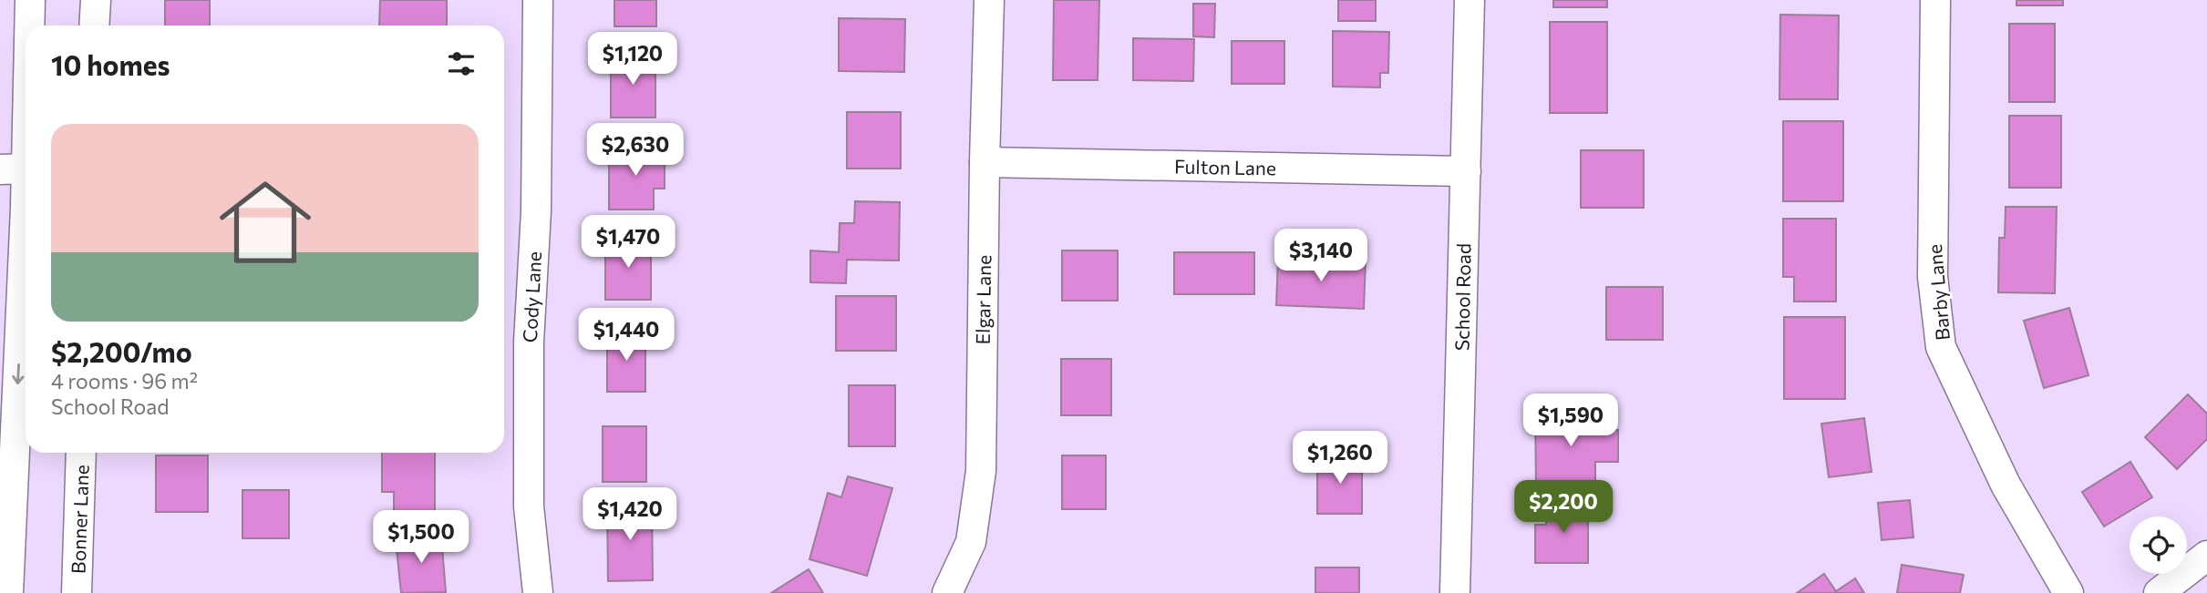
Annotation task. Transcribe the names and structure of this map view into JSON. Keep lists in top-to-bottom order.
{
  "streets": {
    "street": [
      "Fulton Lane",
      "Barby Lane",
      "Cody Lane",
      "School Road",
      "Elgar Lane",
      "Bonner Lane"
    ]
  },
  "crossings": [
    ["Fulton Lane", "School Road"],
    ["Fulton Lane", "Elgar Lane"]
  ],
  "page": {
    "heading": "10 homes",
    "price": [
      "$1,120",
      "$2,630",
      "$1,470",
      "$3,140",
      "$1,440",
      "$1,590",
      "$1,260",
      "$2,200",
      "$1,420",
      "$1,500"
    ],
    "list": [
      {
        "name": "$2,200/mo",
        "note": "4 rooms · 96 m² · School Road"
      }
    ]
  }
}
